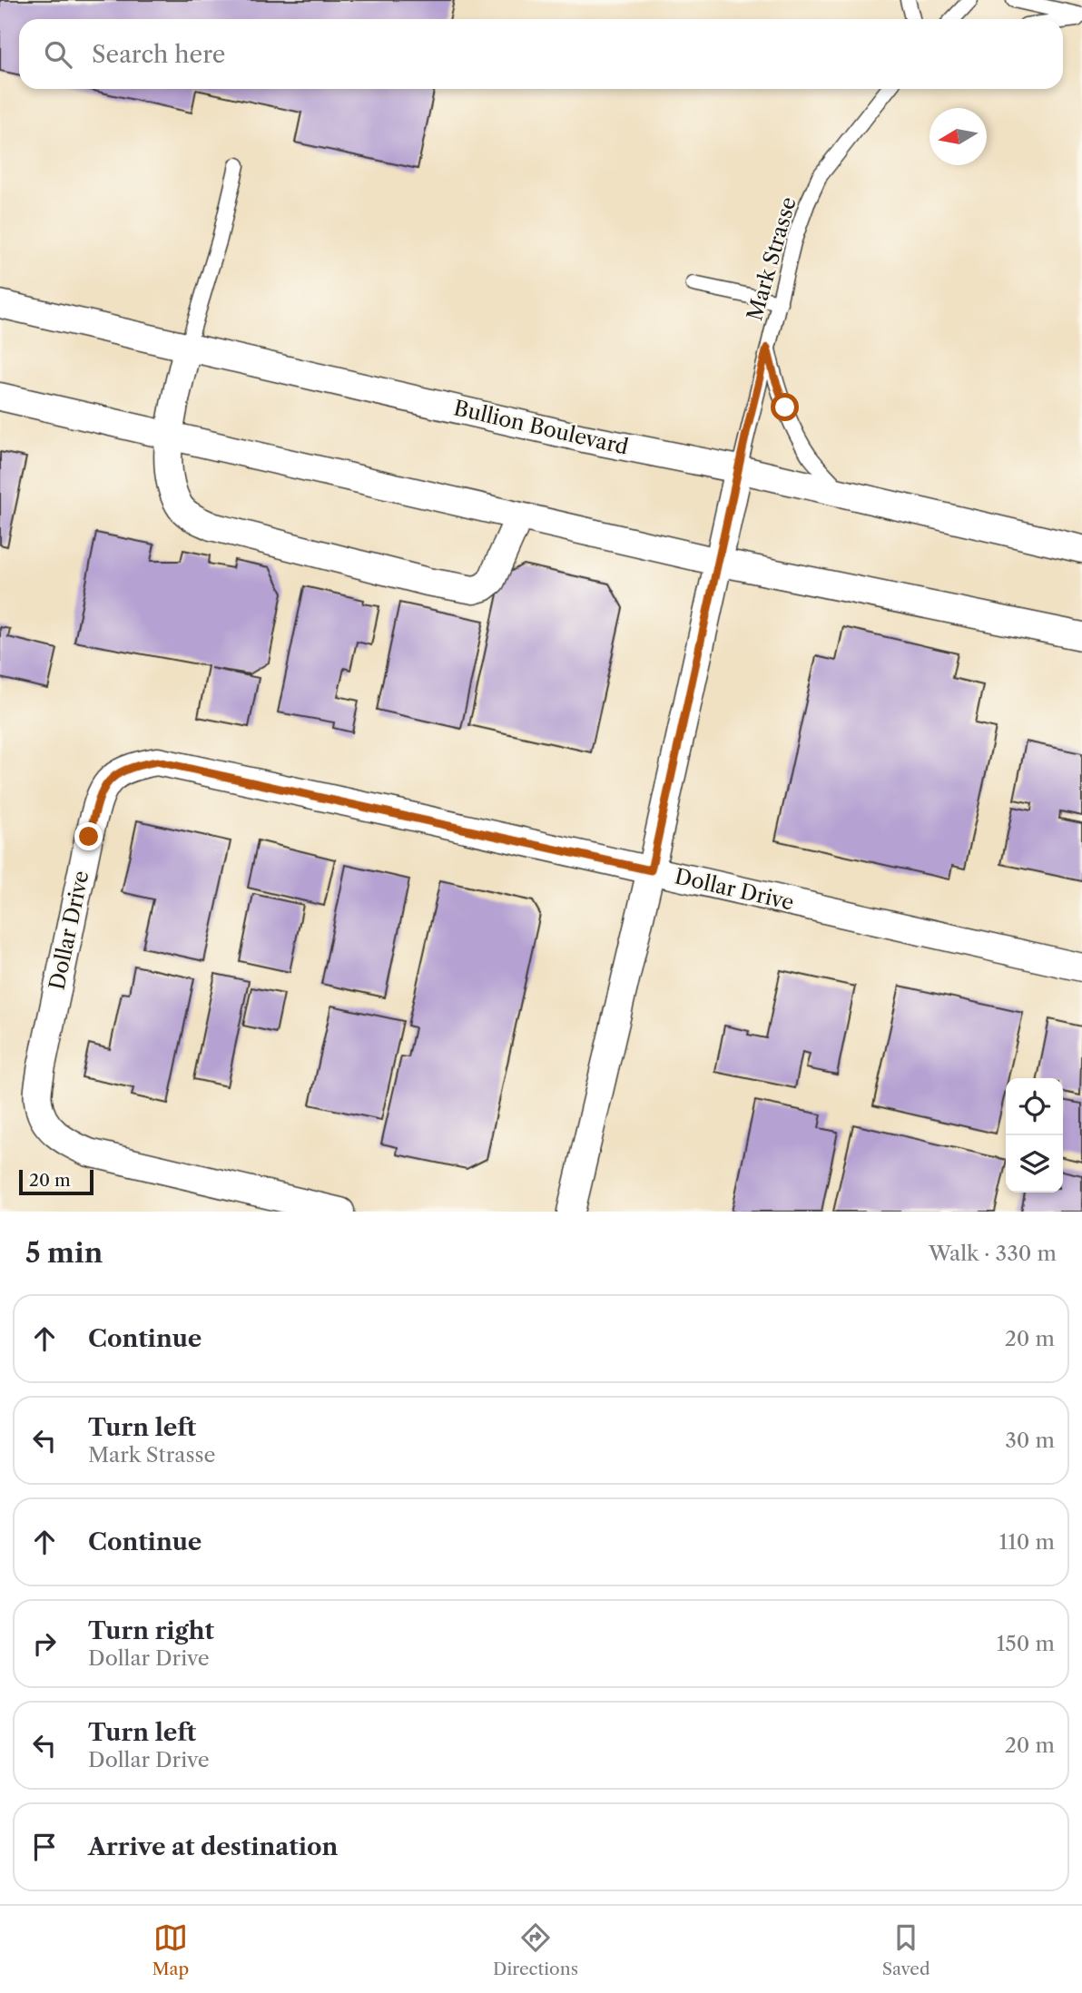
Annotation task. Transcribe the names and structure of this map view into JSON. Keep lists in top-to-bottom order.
{
  "streets": {
    "street": ["Bullion Boulevard", "Dollar Drive"],
    "lane": ["Mark Strasse"]
  },
  "crossings": [
    ["Mark Strasse", "Bullion Boulevard"]
  ],
  "scale_bar": "20 m",
  "north": "left",
  "page": {
    "search": "Search here",
    "scale": "20 m",
    "heading": ["5 min", "Walk · 330 m"],
    "list": [
      ["Continue", "20 m"],
      ["Turn left", "Mark Strasse", "30 m"],
      ["Continue", "110 m"],
      ["Turn right", "Dollar Drive", "150 m"],
      ["Turn left", "Dollar Drive", "20 m"],
      "Arrive at destination"
    ],
    "nav": ["Map", "Directions", "Saved"]
  }
}
